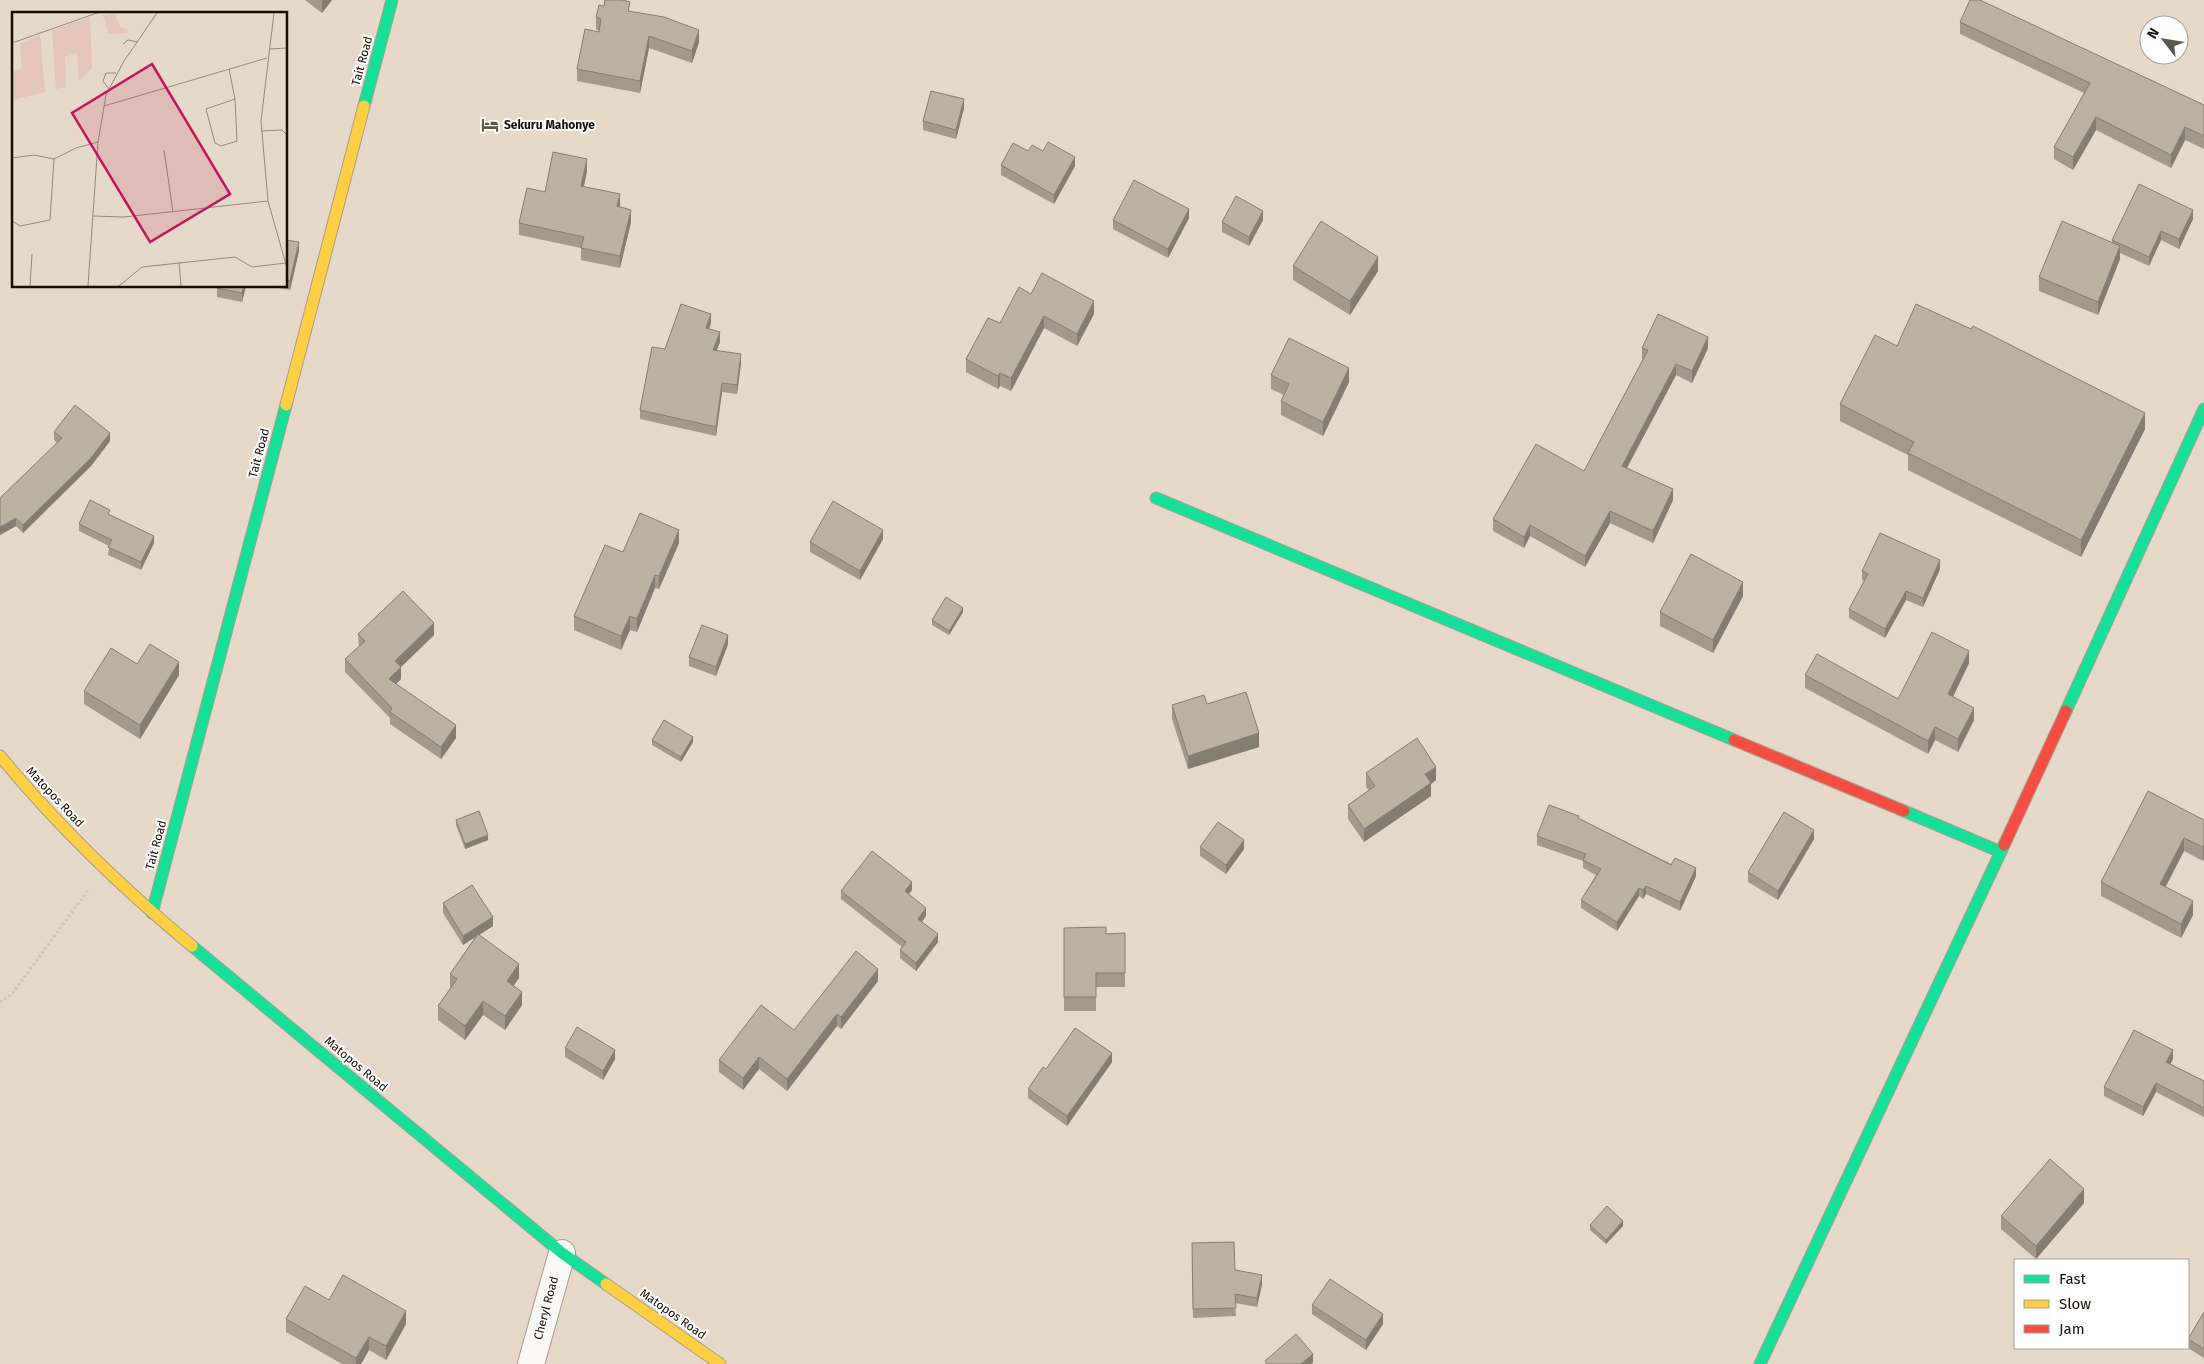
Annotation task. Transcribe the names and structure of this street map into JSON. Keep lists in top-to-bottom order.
{
  "streets": {
    "street": ["Tait Road", "Matopos Road", "Cheryl Road"]
  },
  "crossings": [
    ["Tait Road", "Matopos Road"],
    ["Matopos Road", "Cheryl Road"]
  ],
  "places": {
    "hotel": ["Sekuru Mahonye"]
  },
  "legend": ["Fast", "Slow", "Jam"],
  "north": "top left"
}
